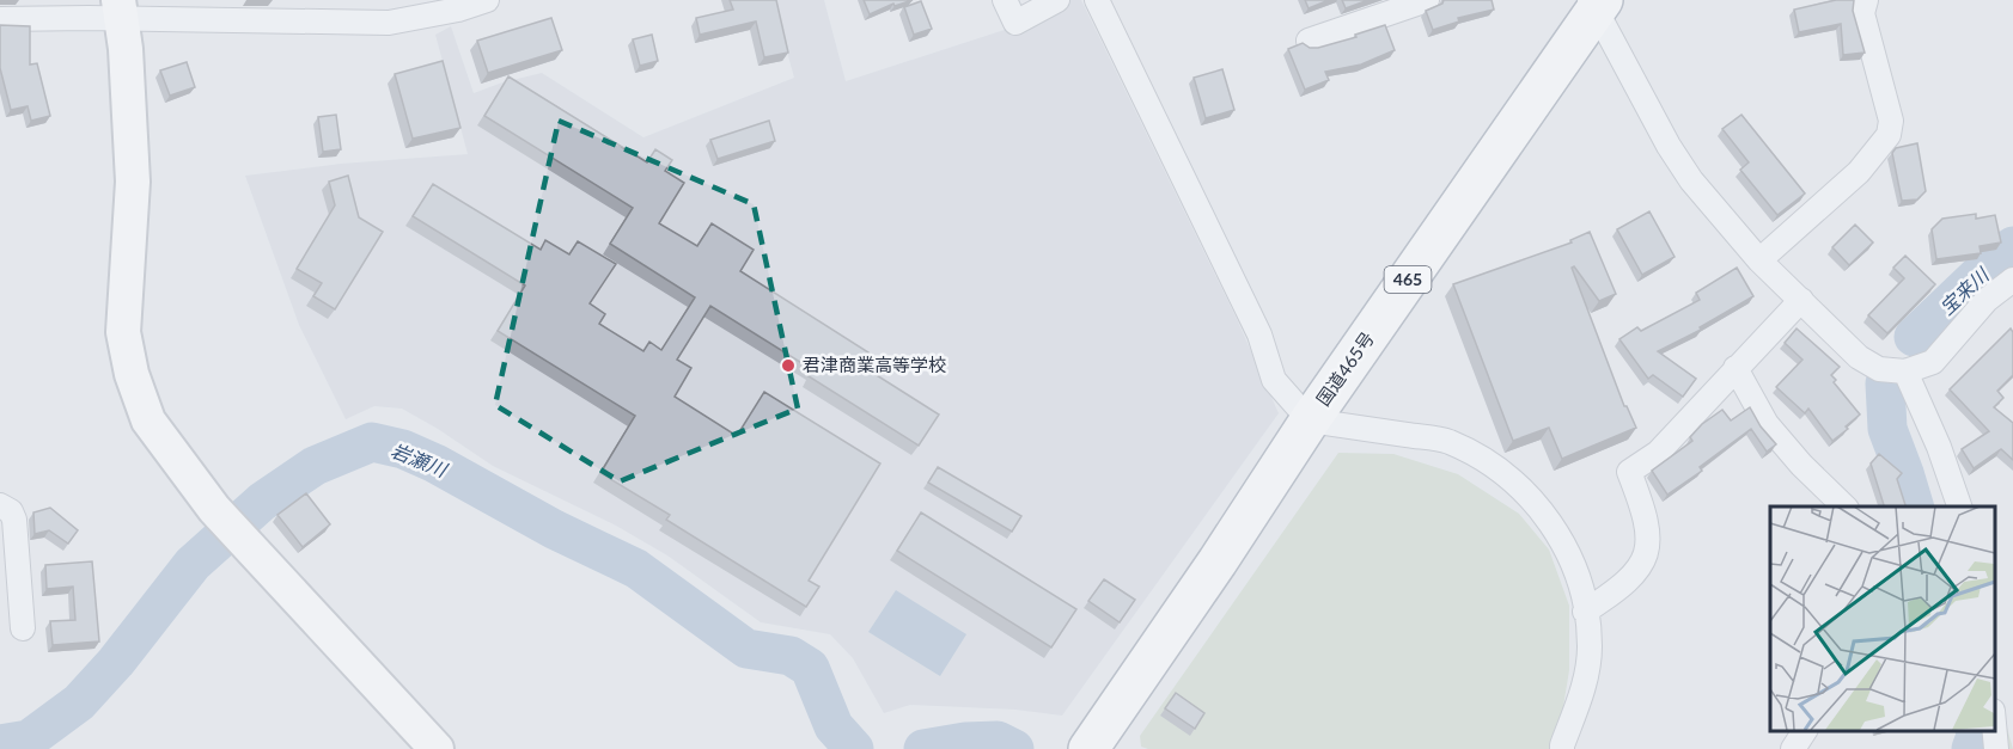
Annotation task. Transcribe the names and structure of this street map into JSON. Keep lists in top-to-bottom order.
{
  "streets": {
    "highway": ["465", "国道465号"]
  },
  "water": ["宝来川", "岩瀬川"],
  "places": ["君津商業高等学校"]
}
